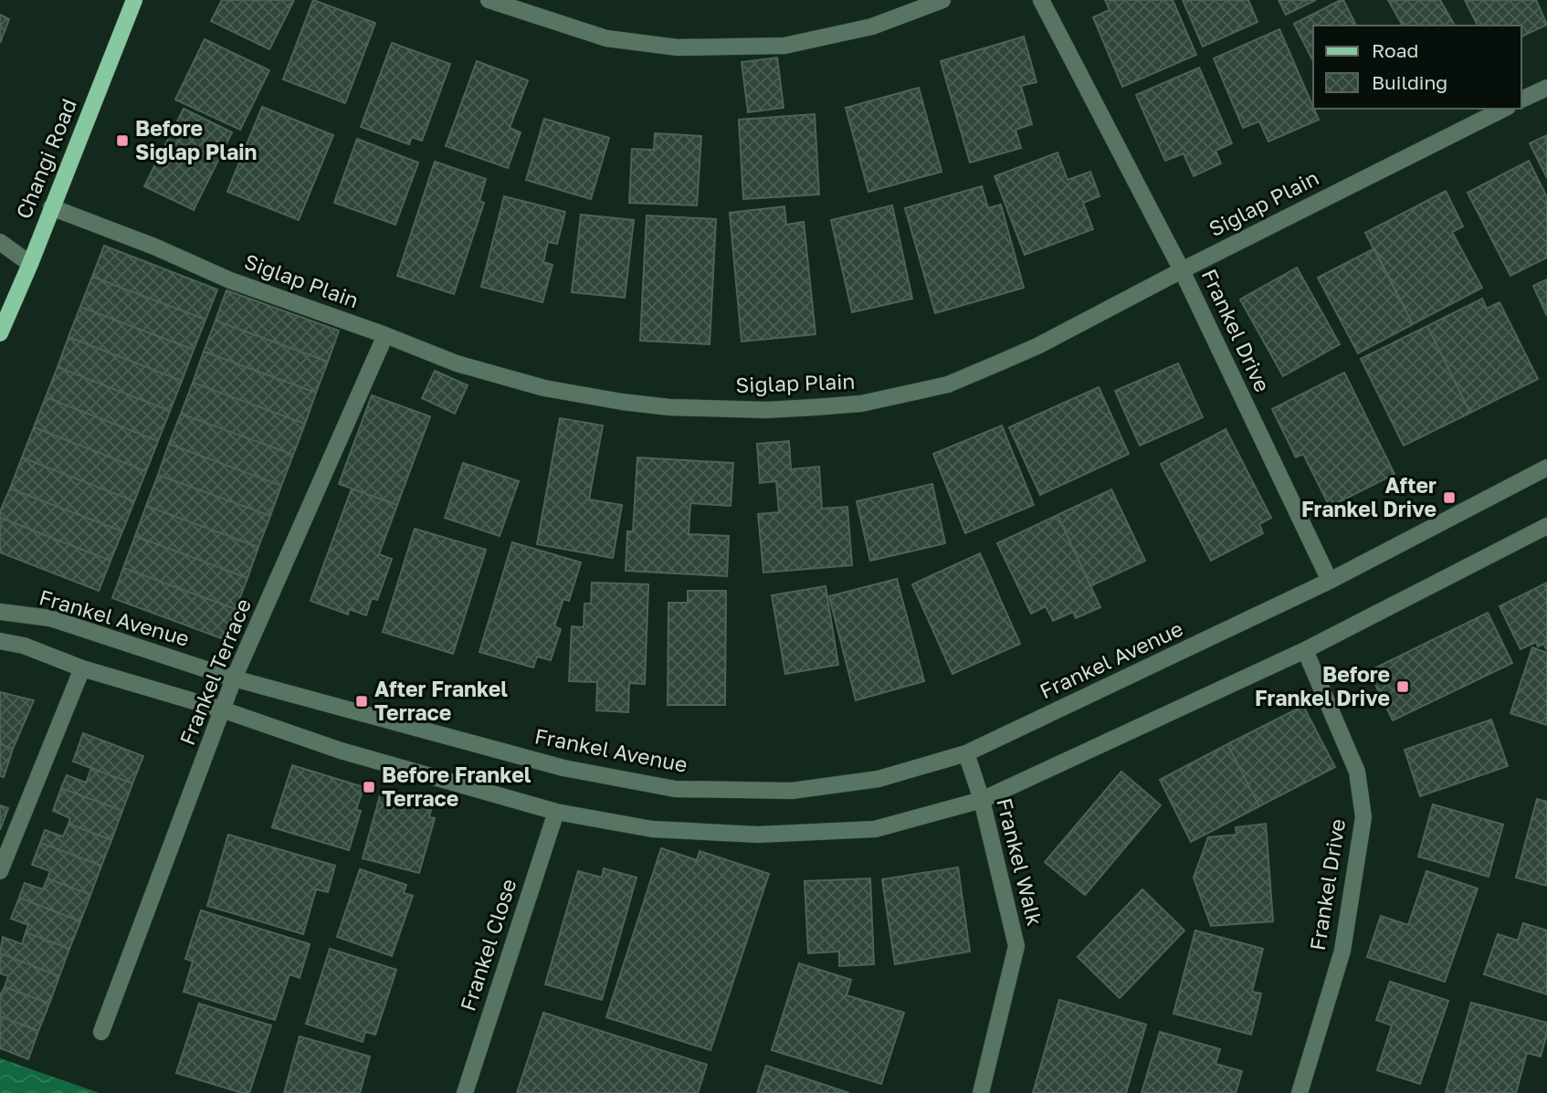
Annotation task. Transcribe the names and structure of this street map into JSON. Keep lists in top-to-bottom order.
{
  "streets": {
    "main road": ["Changi Road"],
    "street": [
      "Siglap Plain",
      "Frankel Drive",
      "Frankel Avenue",
      "Frankel Terrace",
      "Frankel Walk",
      "Frankel Close"
    ]
  },
  "crossings": [
    ["Changi Road", "Siglap Plain"],
    ["Siglap Plain", "Frankel Drive"],
    ["Siglap Plain", "Frankel Terrace"],
    ["Frankel Drive", "Frankel Avenue"],
    ["Frankel Avenue", "Frankel Terrace"],
    ["Frankel Avenue", "Frankel Walk"]
  ],
  "places": {
    "transit": [
      "Before Siglap Plain",
      "After Frankel Drive",
      "Before Frankel Drive",
      "After Frankel Terrace",
      "Before Frankel Terrace"
    ]
  },
  "legend": ["Road", "Building"]
}
